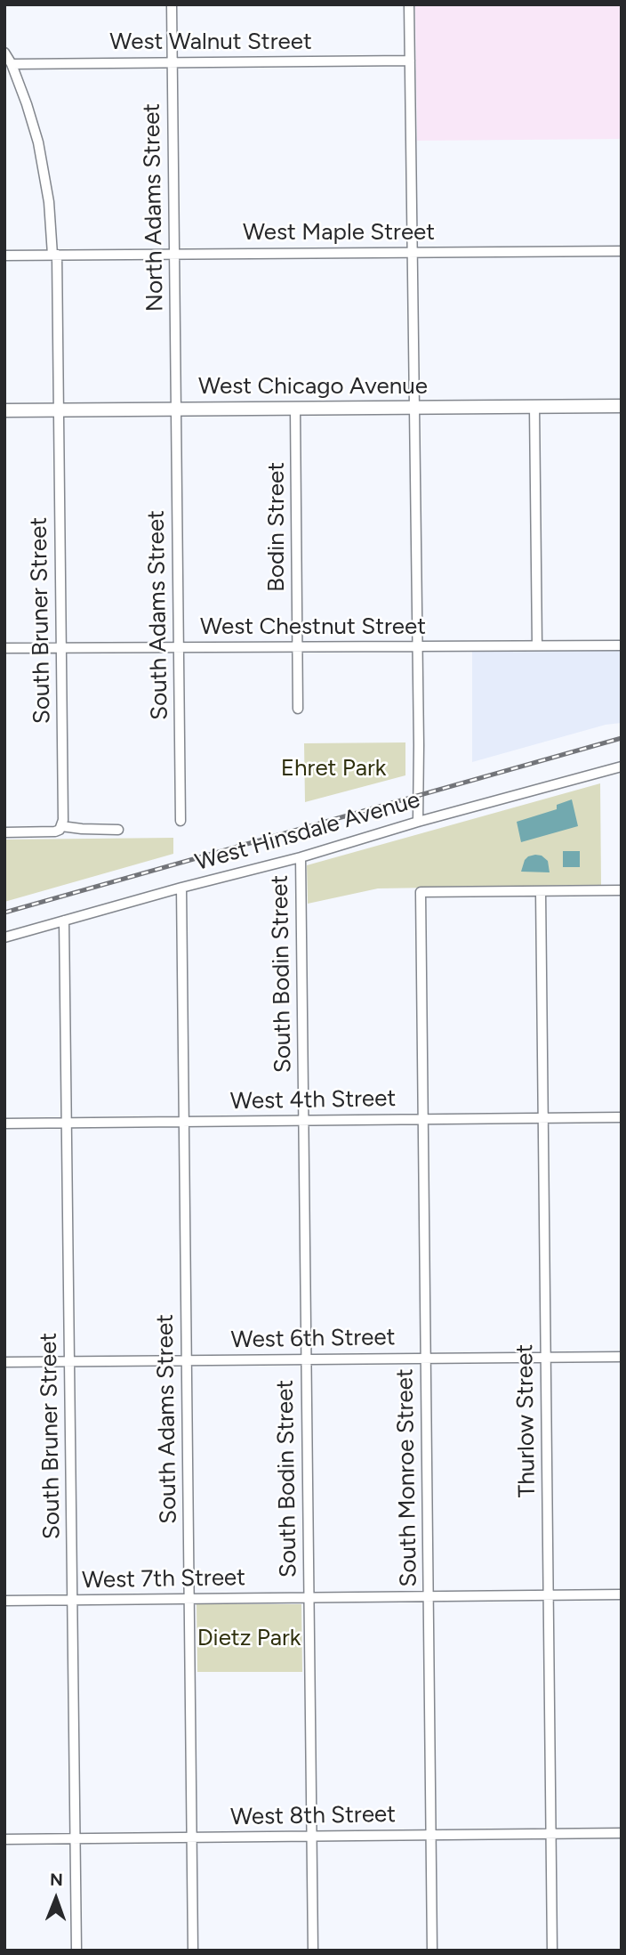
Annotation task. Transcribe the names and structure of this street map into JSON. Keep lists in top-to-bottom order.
{
  "streets": {
    "main road": ["West Chicago Avenue"],
    "street": [
      "West Walnut Street",
      "North Adams Street",
      "West Maple Street",
      "Bodin Street",
      "South Adams Street",
      "South Bruner Street",
      "West Chestnut Street",
      "West Hinsdale Avenue",
      "South Bodin Street",
      "West 4th Street",
      "West 6th Street",
      "Thurlow Street",
      "South Monroe Street",
      "West 7th Street",
      "West 8th Street"
    ]
  },
  "crossings": [
    ["West Walnut Street", "North Adams Street"],
    ["West Walnut Street", "South Bruner Street"],
    ["North Adams Street", "West Maple Street"],
    ["North Adams Street", "West Chicago Avenue"],
    ["North Adams Street", "South Adams Street"],
    ["West Maple Street", "South Bruner Street"],
    ["West Chicago Avenue", "Bodin Street"],
    ["West Chicago Avenue", "South Adams Street"],
    ["West Chicago Avenue", "South Bruner Street"],
    ["Bodin Street", "West Chestnut Street"],
    ["South Adams Street", "West Chestnut Street"],
    ["South Adams Street", "West Hinsdale Avenue"],
    ["South Adams Street", "West 4th Street"],
    ["South Adams Street", "West 6th Street"],
    ["South Adams Street", "West 7th Street"],
    ["South Adams Street", "West 8th Street"],
    ["South Bruner Street", "West Chestnut Street"],
    ["South Bruner Street", "West Hinsdale Avenue"],
    ["South Bruner Street", "West 4th Street"],
    ["South Bruner Street", "West 6th Street"],
    ["South Bruner Street", "West 7th Street"],
    ["South Bruner Street", "West 8th Street"],
    ["West Hinsdale Avenue", "South Bodin Street"],
    ["South Bodin Street", "West 4th Street"],
    ["South Bodin Street", "West 6th Street"],
    ["South Bodin Street", "West 7th Street"],
    ["South Bodin Street", "West 8th Street"],
    ["West 4th Street", "Thurlow Street"],
    ["West 4th Street", "South Monroe Street"],
    ["West 6th Street", "Thurlow Street"],
    ["West 6th Street", "South Monroe Street"],
    ["Thurlow Street", "South Monroe Street"],
    ["Thurlow Street", "West 7th Street"],
    ["Thurlow Street", "West 8th Street"],
    ["South Monroe Street", "West 7th Street"],
    ["South Monroe Street", "West 8th Street"]
  ],
  "parks": ["Ehret Park", "Dietz Park"],
  "north": "top"
}
